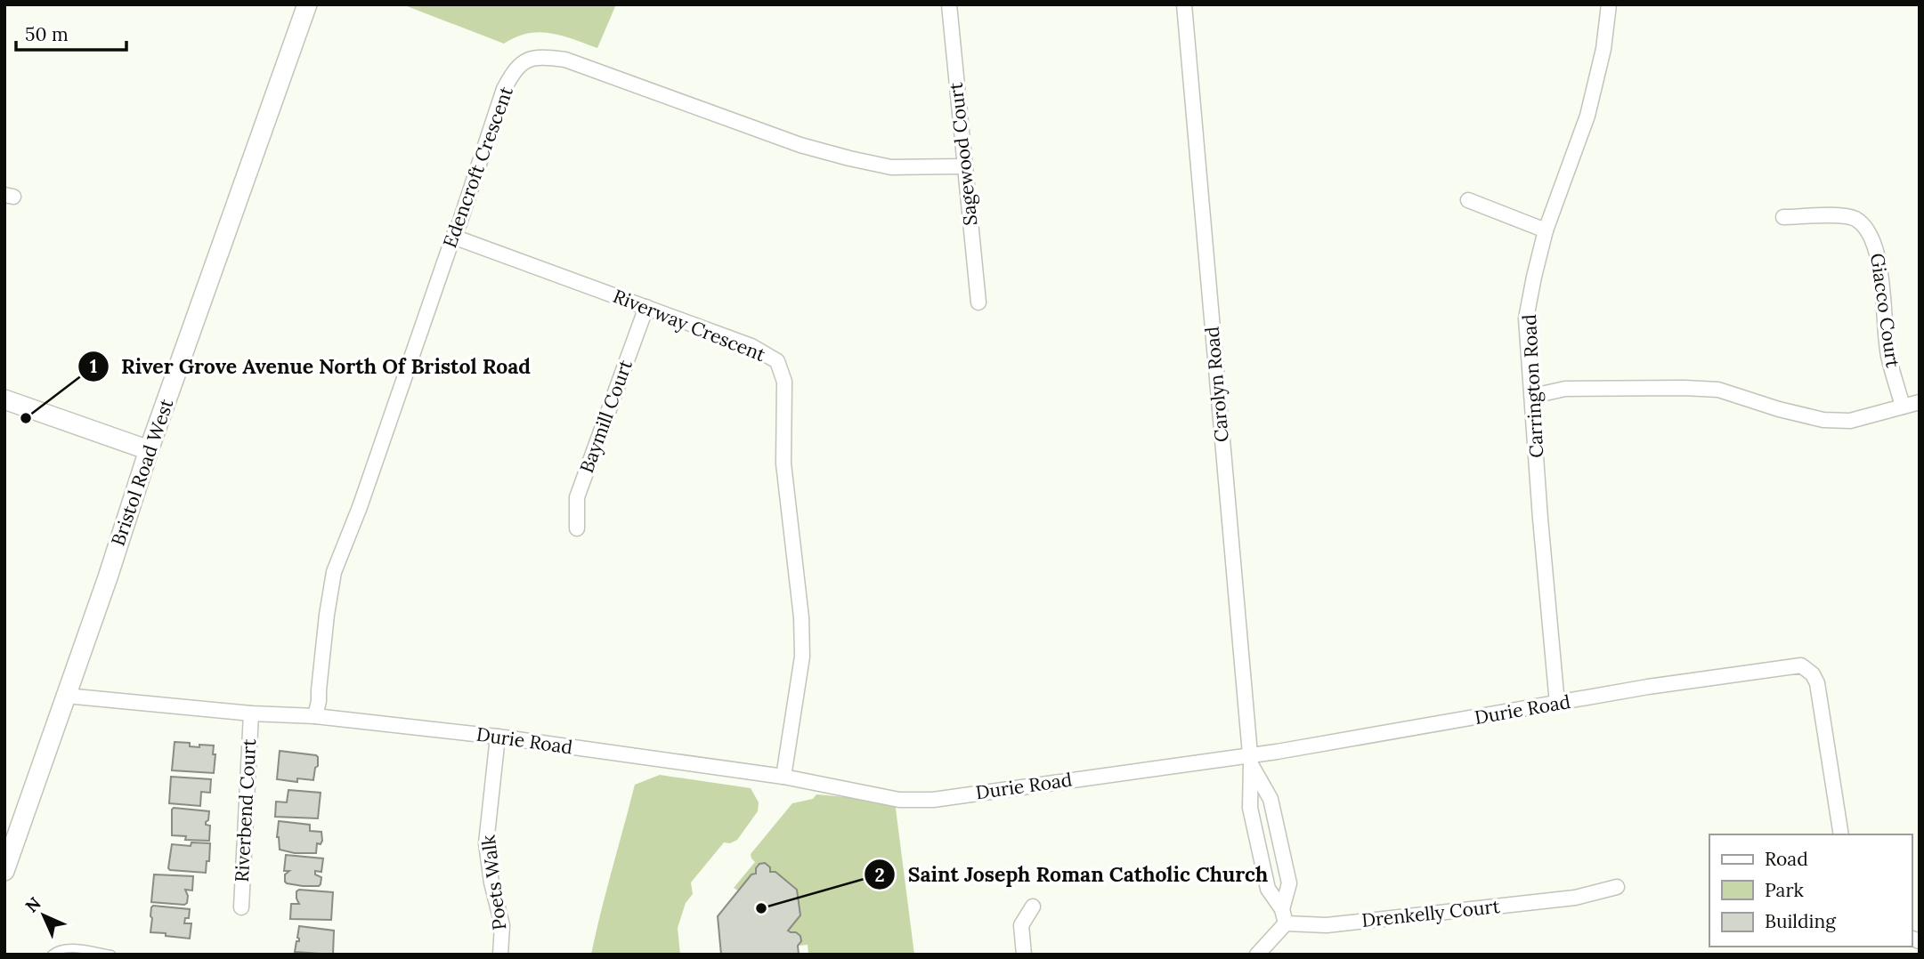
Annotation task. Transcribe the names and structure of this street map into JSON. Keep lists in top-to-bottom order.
{
  "streets": {
    "street": [
      "Sagewood Court",
      "Edencroft Crescent",
      "Giacco Court",
      "Riverway Crescent",
      "Carolyn Road",
      "Carrington Road",
      "Baymill Court",
      "Bristol Road West",
      "Durie Road",
      "Riverbend Court",
      "Poets Walk",
      "Drenkelly Court"
    ]
  },
  "crossings": [
    ["Sagewood Court", "Edencroft Crescent"],
    ["Edencroft Crescent", "Riverway Crescent"],
    ["Edencroft Crescent", "Durie Road"],
    ["Riverway Crescent", "Baymill Court"],
    ["Riverway Crescent", "Durie Road"],
    ["Carolyn Road", "Durie Road"],
    ["Carolyn Road", "Drenkelly Court"],
    ["Carrington Road", "Durie Road"],
    ["Bristol Road West", "Durie Road"],
    ["Durie Road", "Riverbend Court"],
    ["Durie Road", "Poets Walk"]
  ],
  "places": ["River Grove Avenue North Of Bristol Road", "Saint Joseph Roman Catholic Church"],
  "legend": ["Road", "Park", "Building"],
  "scale_bar": "50 m",
  "north": "top left"
}
